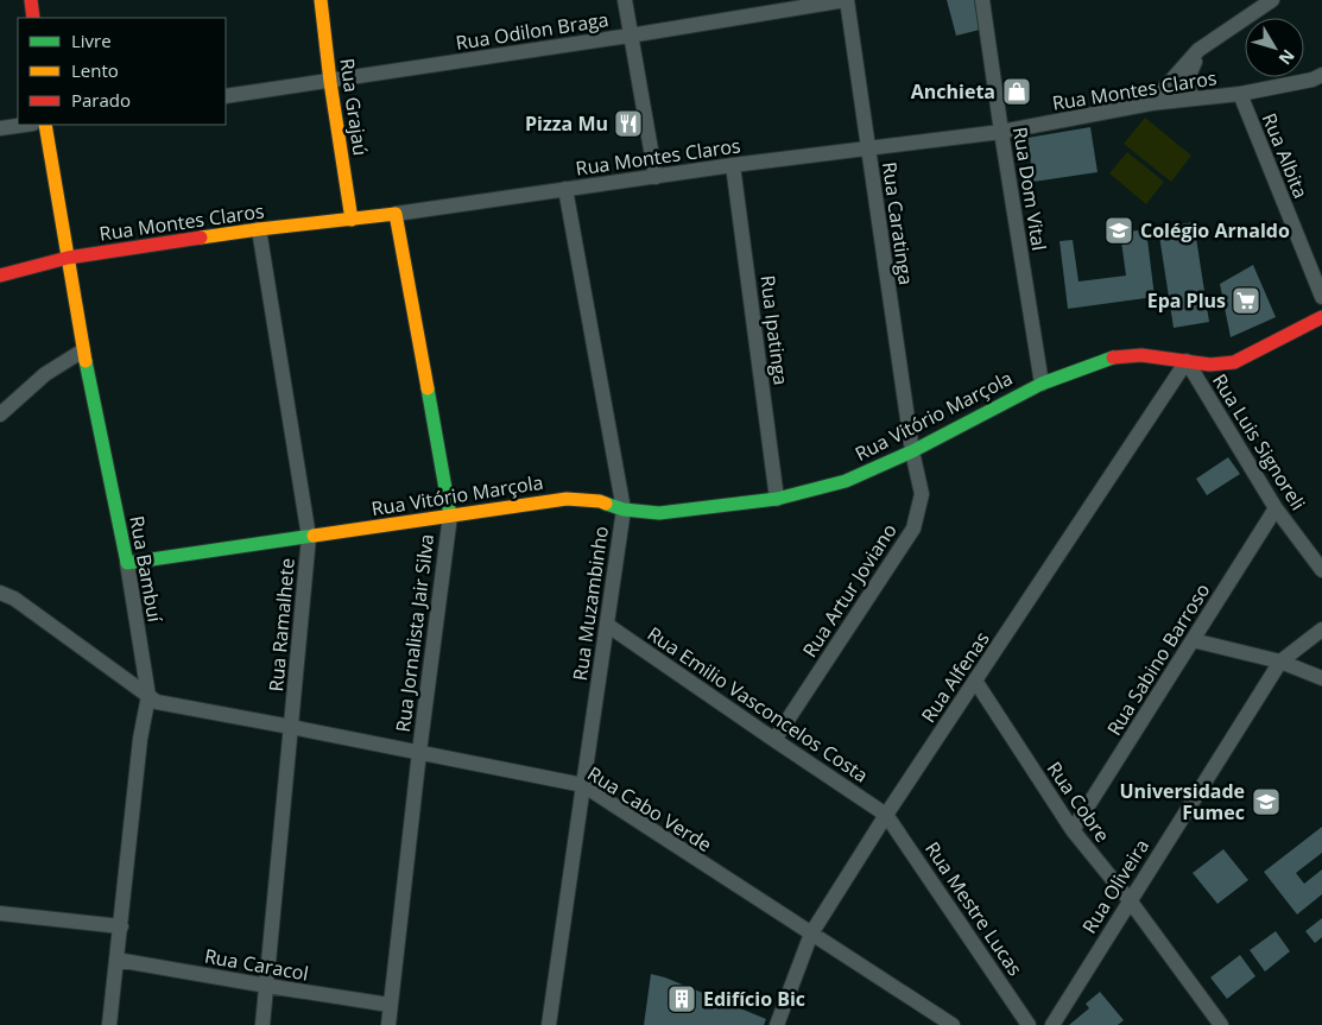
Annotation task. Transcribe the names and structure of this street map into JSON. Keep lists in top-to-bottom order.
{
  "streets": {
    "street": [
      "Rua Odilon Braga",
      "Rua Montes Claros",
      "Rua Grajaú",
      "Rua Albita",
      "Rua Dom Vital",
      "Rua Caratinga",
      "Rua Ipatinga",
      "Rua Vitório Marçola",
      "Rua Luis Signoreli",
      "Rua Bambuí",
      "Rua Artur Joviano",
      "Rua Muzambinho",
      "Rua Ramalhete",
      "Rua Jornalista Jair Silva",
      "Rua Sabino Barroso",
      "Rua Alfenas",
      "Rua Emilio Vasconcelos Costa",
      "Rua Cobre",
      "Rua Cabo Verde",
      "Rua Oliveira",
      "Rua Mestre Lucas",
      "Rua Caracol"
    ]
  },
  "crossings": [
    ["Rua Odilon Braga", "Rua Grajaú"],
    ["Rua Odilon Braga", "Rua Caratinga"],
    ["Rua Montes Claros", "Rua Grajaú"],
    ["Rua Montes Claros", "Rua Albita"],
    ["Rua Montes Claros", "Rua Dom Vital"],
    ["Rua Montes Claros", "Rua Caratinga"],
    ["Rua Montes Claros", "Rua Ipatinga"],
    ["Rua Montes Claros", "Rua Bambuí"],
    ["Rua Montes Claros", "Rua Muzambinho"],
    ["Rua Montes Claros", "Rua Ramalhete"],
    ["Rua Montes Claros", "Rua Jornalista Jair Silva"],
    ["Rua Dom Vital", "Rua Vitório Marçola"],
    ["Rua Caratinga", "Rua Vitório Marçola"],
    ["Rua Caratinga", "Rua Artur Joviano"],
    ["Rua Ipatinga", "Rua Vitório Marçola"],
    ["Rua Vitório Marçola", "Rua Luis Signoreli"],
    ["Rua Vitório Marçola", "Rua Bambuí"],
    ["Rua Vitório Marçola", "Rua Artur Joviano"],
    ["Rua Vitório Marçola", "Rua Muzambinho"],
    ["Rua Vitório Marçola", "Rua Ramalhete"],
    ["Rua Vitório Marçola", "Rua Jornalista Jair Silva"],
    ["Rua Vitório Marçola", "Rua Alfenas"],
    ["Rua Luis Signoreli", "Rua Sabino Barroso"],
    ["Rua Luis Signoreli", "Rua Alfenas"],
    ["Rua Bambuí", "Rua Cabo Verde"],
    ["Rua Bambuí", "Rua Caracol"],
    ["Rua Artur Joviano", "Rua Emilio Vasconcelos Costa"],
    ["Rua Muzambinho", "Rua Emilio Vasconcelos Costa"],
    ["Rua Muzambinho", "Rua Cabo Verde"],
    ["Rua Ramalhete", "Rua Cabo Verde"],
    ["Rua Ramalhete", "Rua Caracol"],
    ["Rua Jornalista Jair Silva", "Rua Cabo Verde"],
    ["Rua Jornalista Jair Silva", "Rua Caracol"],
    ["Rua Sabino Barroso", "Rua Cobre"],
    ["Rua Alfenas", "Rua Emilio Vasconcelos Costa"],
    ["Rua Alfenas", "Rua Cobre"],
    ["Rua Alfenas", "Rua Cabo Verde"],
    ["Rua Alfenas", "Rua Mestre Lucas"],
    ["Rua Emilio Vasconcelos Costa", "Rua Mestre Lucas"],
    ["Rua Cobre", "Rua Oliveira"]
  ],
  "places": {
    "shop": ["Anchieta"],
    "restaurant": ["Pizza Mu"],
    "school or university": ["Colégio Arnaldo", "Universidade Fumec"],
    "supermarket": ["Epa Plus"],
    "building": ["Edifício Bic"]
  },
  "legend": ["Livre", "Lento", "Parado"],
  "north": "bottom right"
}
